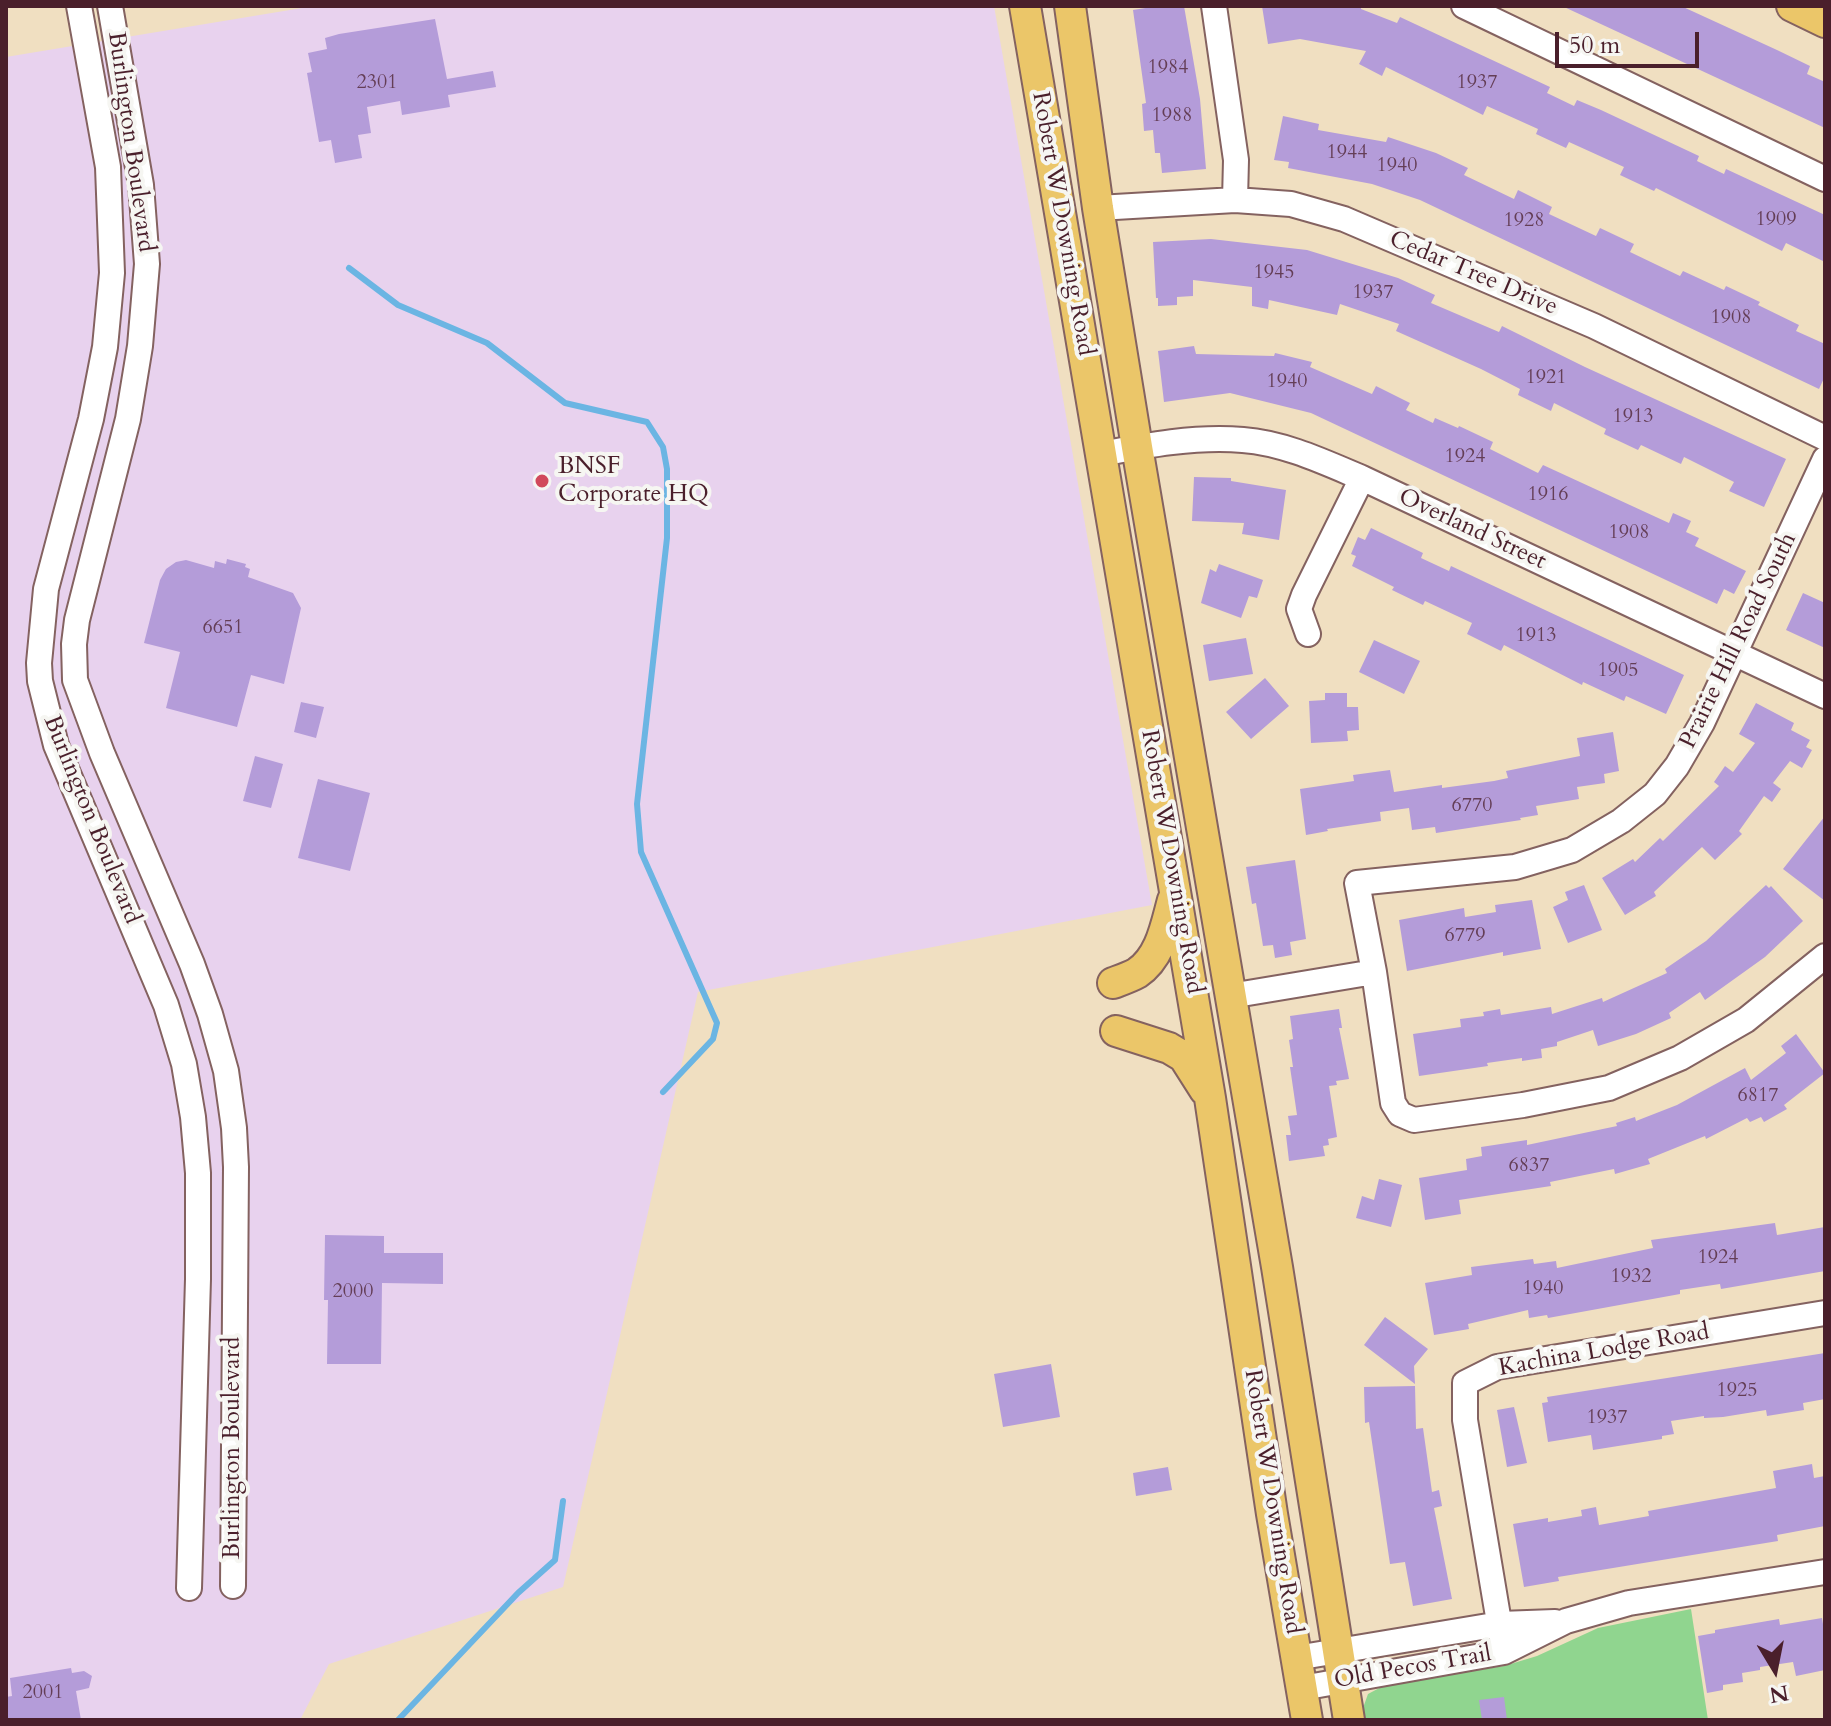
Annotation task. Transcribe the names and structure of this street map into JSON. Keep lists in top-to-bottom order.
{
  "streets": {
    "main road": ["Robert W Downing Road"],
    "street": [
      "Burlington Boulevard",
      "Cedar Tree Drive",
      "Overland Street",
      "Prairie Hill Road South",
      "Kachina Lodge Road",
      "Old Pecos Trail"
    ]
  },
  "crossings": [
    ["Robert W Downing Road", "Cedar Tree Drive"],
    ["Robert W Downing Road", "Overland Street"],
    ["Robert W Downing Road", "Old Pecos Trail"],
    ["Overland Street", "Prairie Hill Road South"],
    ["Kachina Lodge Road", "Old Pecos Trail"]
  ],
  "places": ["BNSF Corporate HQ"],
  "house_numbers": [
    "1984",
    "2301",
    "1937",
    "1988",
    "1944",
    "1940",
    "1909",
    "1928",
    "1945",
    "1937",
    "1908",
    "1921",
    "1940",
    "1913",
    "1924",
    "1916",
    "1908",
    "6651",
    "1913",
    "1905",
    "6770",
    "6779",
    "6817",
    "6837",
    "1924",
    "1932",
    "1940",
    "2000",
    "1925",
    "1937",
    "2001"
  ],
  "scale_bar": "50 m",
  "north": "bottom"
}
